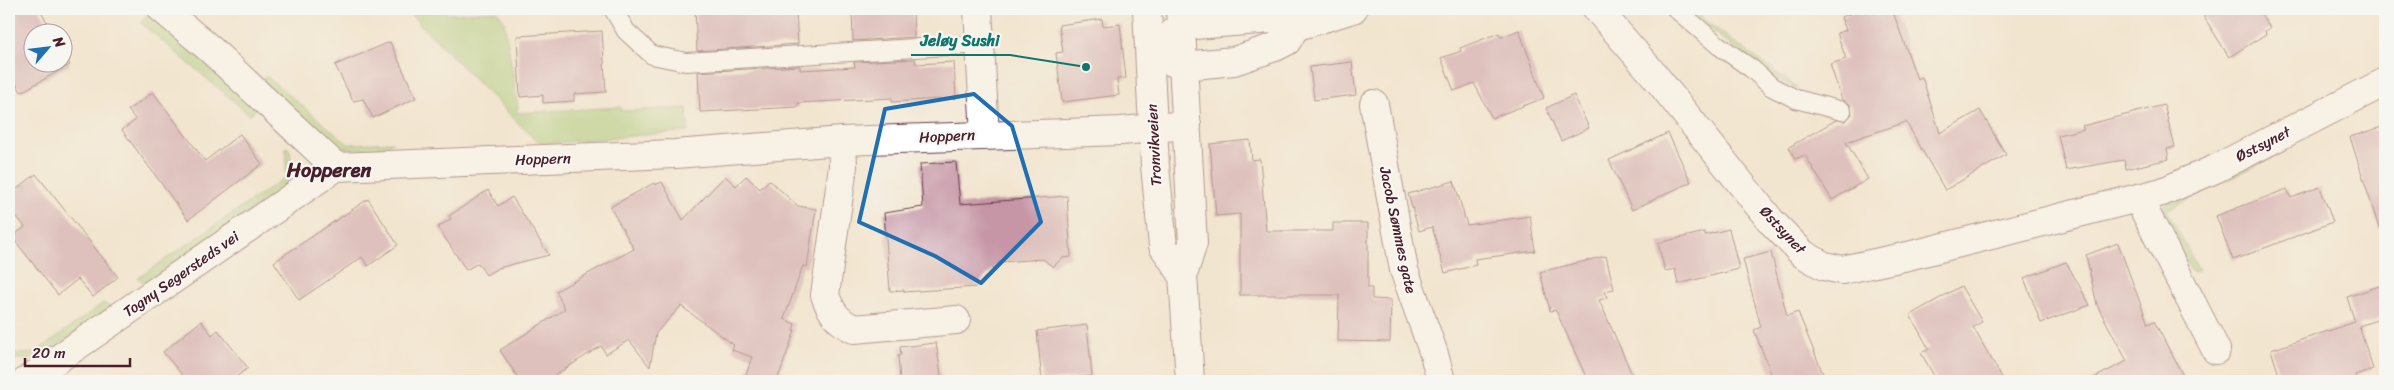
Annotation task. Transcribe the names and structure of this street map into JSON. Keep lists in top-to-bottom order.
{
  "streets": {
    "street": [
      "Hoppern",
      "Østsynet",
      "Tronvikveien",
      "Jacob Sømmes gate",
      "Togny Segersteds vei"
    ]
  },
  "crossings": [
    ["Hoppern", "Tronvikveien"],
    ["Hoppern", "Togny Segersteds vei"]
  ],
  "districts": ["Hopperen"],
  "places": ["Jeløy Sushi"],
  "scale_bar": "20 m",
  "north": "top right"
}
